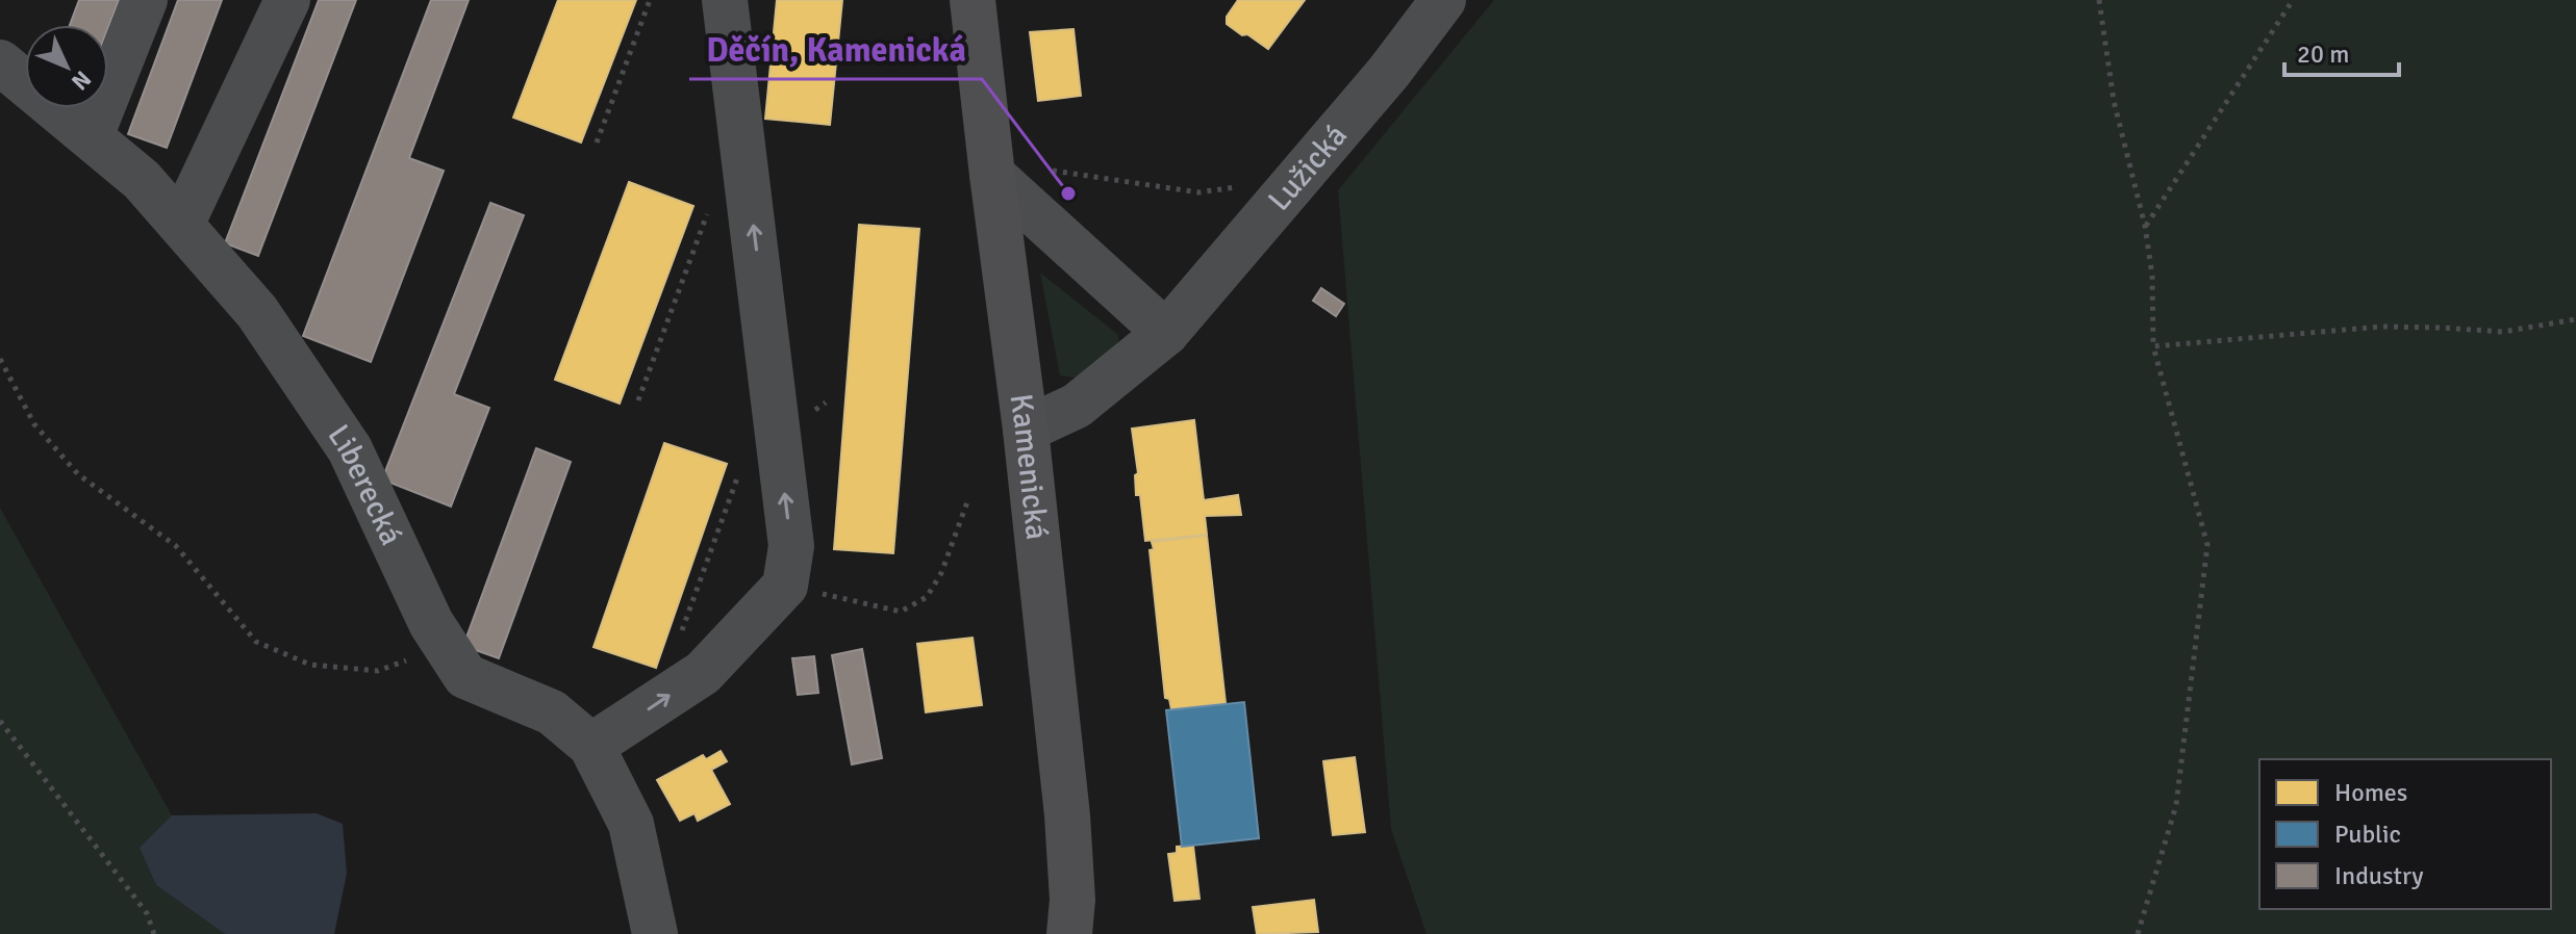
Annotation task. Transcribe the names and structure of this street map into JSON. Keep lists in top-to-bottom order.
{
  "streets": {
    "main road": ["Kamenická"],
    "street": ["Lužická", "Liberecká"]
  },
  "crossings": [
    ["Lužická", "Kamenická"]
  ],
  "places": ["Děčín, Kamenická"],
  "legend": ["Homes", "Public", "Industry"],
  "scale_bar": "20 m",
  "north": "bottom right"
}
